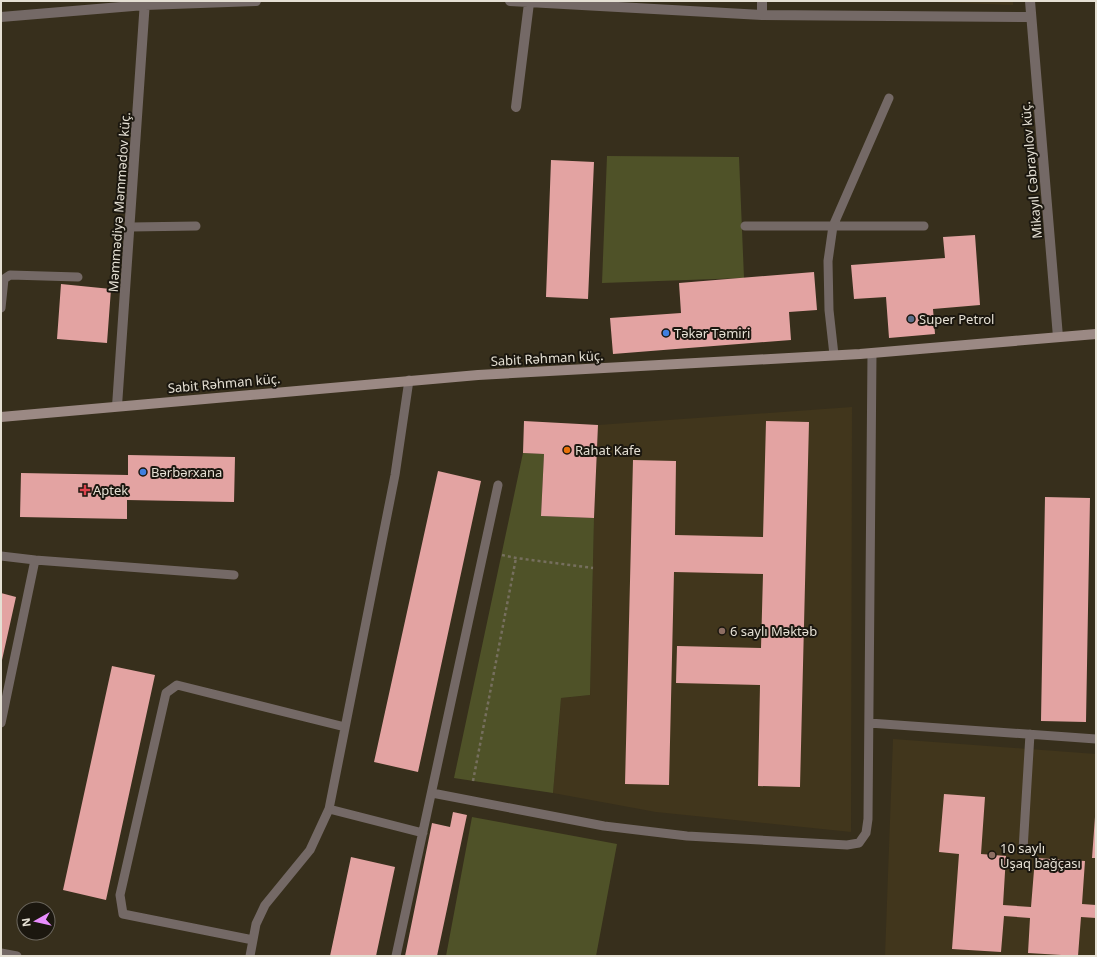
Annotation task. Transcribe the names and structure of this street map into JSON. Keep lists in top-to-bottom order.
{
  "streets": {
    "main road": ["Sabit Rəhman küç."],
    "street": ["Mikayıl Cəbrayılov küç.", "Məmmədiyə Məmmədov küç."]
  },
  "crossings": [
    ["Mikayıl Cəbrayılov küç.", "Sabit Rəhman küç."],
    ["Məmmədiyə Məmmədov küç.", "Sabit Rəhman küç."]
  ],
  "places": {
    "other": [
      "Super Petrol",
      "Təkər Təmiri",
      "Rahat Kafe",
      "Bərbərxana",
      "6 saylı Məktəb",
      "10 saylı Uşaq bağçası"
    ],
    "health": ["Aptek"]
  },
  "north": "left"
}
